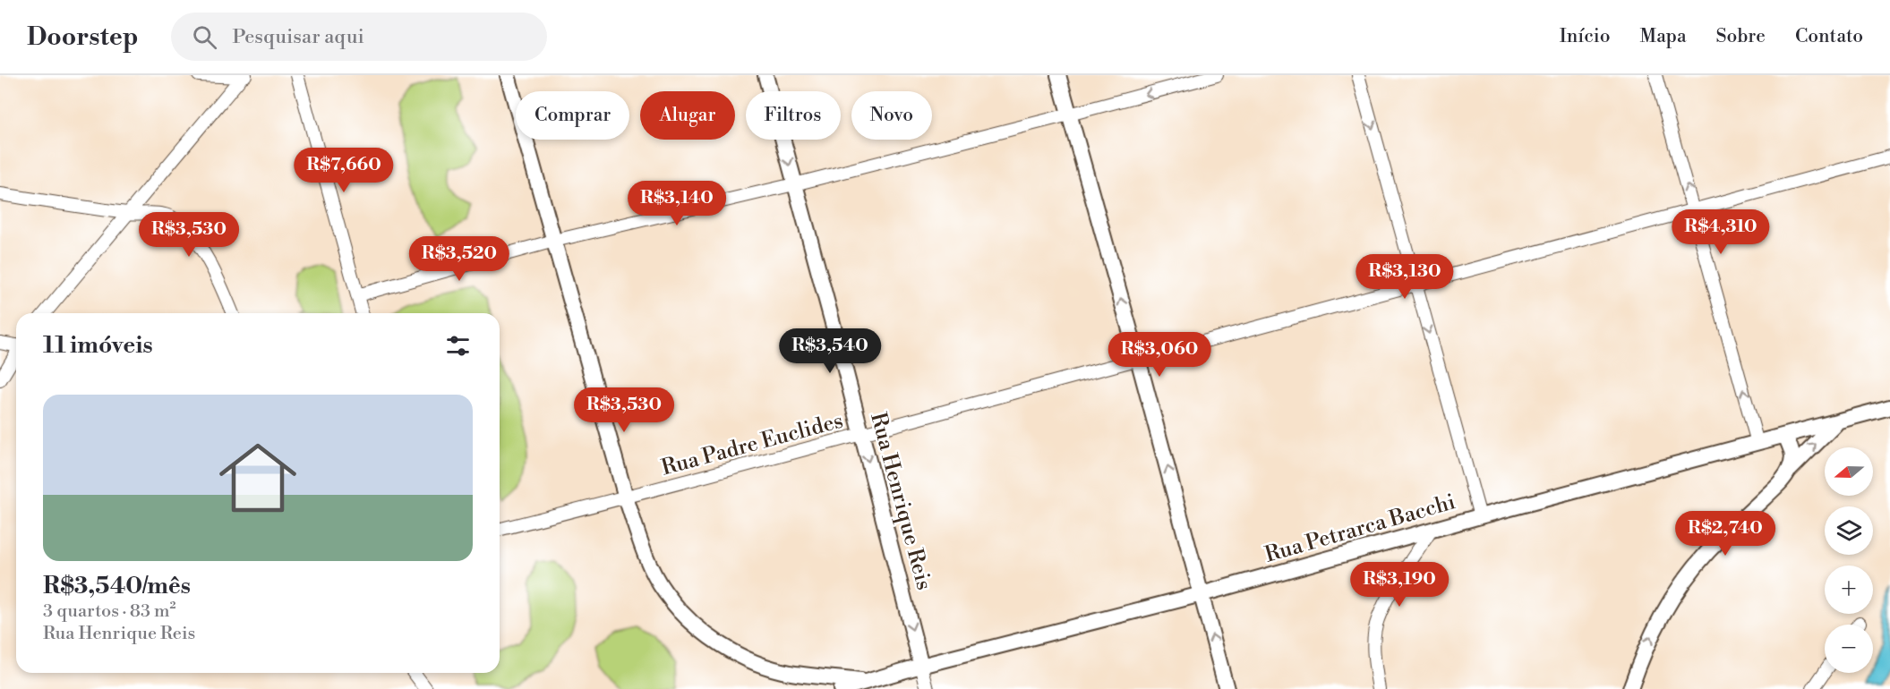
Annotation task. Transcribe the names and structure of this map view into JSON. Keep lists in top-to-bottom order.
{
  "streets": {
    "street": ["Rua Padre Euclides", "Rua Henrique Reis", "Rua Petrarca Bacchi"]
  },
  "crossings": [
    ["Rua Padre Euclides", "Rua Henrique Reis"],
    ["Rua Henrique Reis", "Rua Petrarca Bacchi"]
  ],
  "one_way": ["Rua Henrique Reis"],
  "north": "left",
  "page": {
    "header": "Doorstep",
    "search": "Pesquisar aqui",
    "nav": [
      "Início",
      "Mapa",
      "Sobre",
      "Contato"
    ],
    "chip": [
      "Comprar",
      "Alugar",
      "Filtros",
      "Novo"
    ],
    "price": [
      "R$7,660",
      "R$3,140",
      "R$4,310",
      "R$3,530",
      "R$3,520",
      "R$3,130",
      "R$3,540",
      "R$3,060",
      "R$3,530",
      "R$2,740",
      "R$3,190"
    ],
    "heading": "11 imóveis",
    "list": [
      {
        "name": "R$3,540/mês",
        "note": "3 quartos · 83 m² · Rua Henrique Reis"
      }
    ],
    "map_buttons": ["+", "−"]
  }
}
